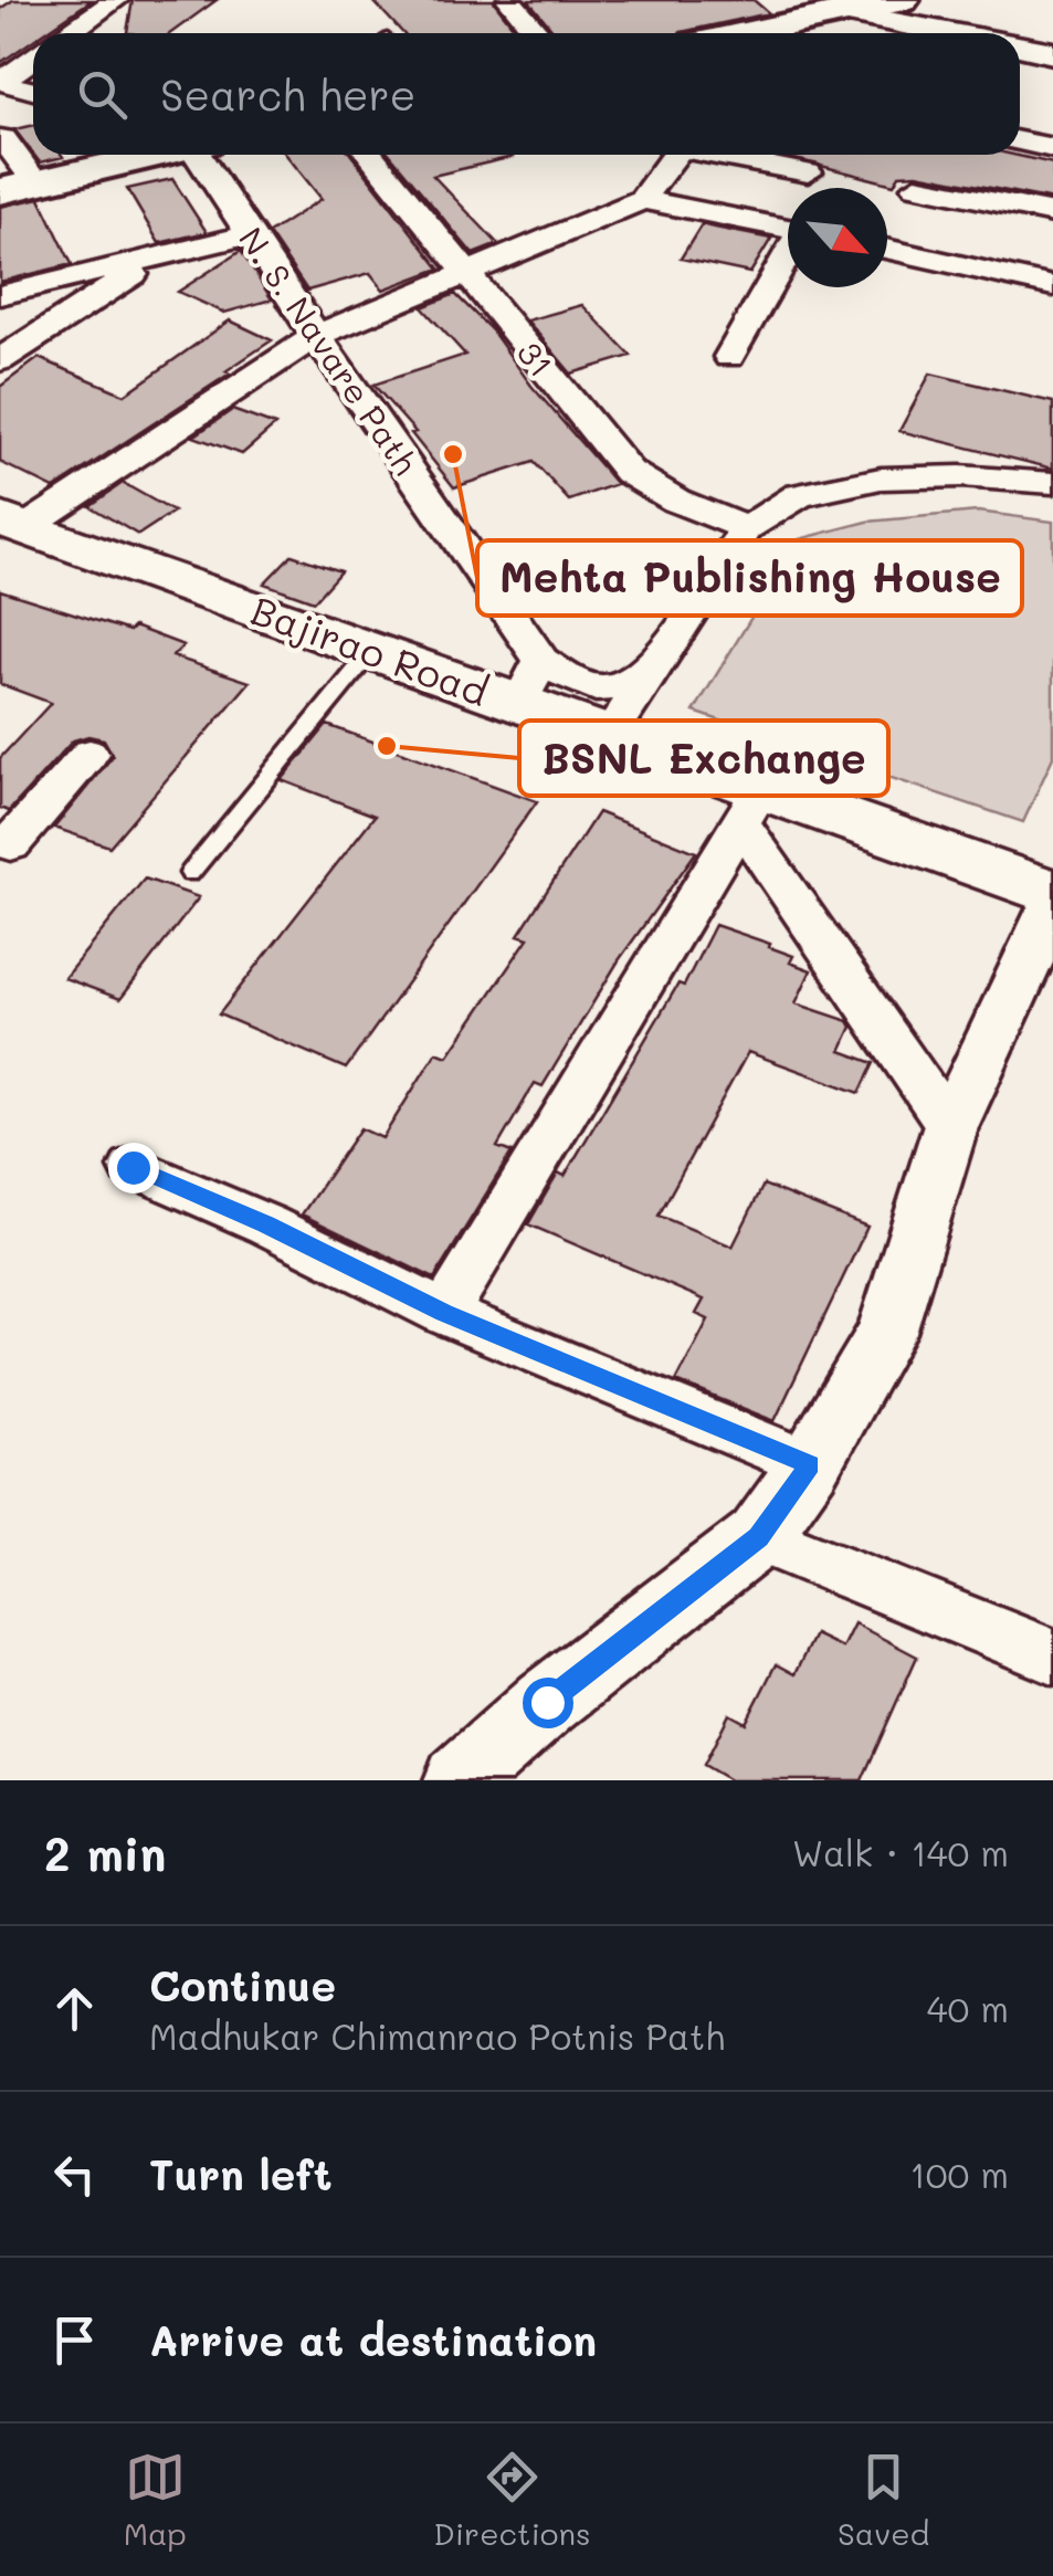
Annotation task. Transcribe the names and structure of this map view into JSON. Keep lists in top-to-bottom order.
{
  "streets": {
    "highway": ["Bajirao Road"],
    "street": ["N. S. Navare Path", "31"]
  },
  "crossings": [
    ["N. S. Navare Path", "Bajirao Road"]
  ],
  "places": ["Mehta Publishing House", "BSNL Exchange"],
  "north": "bottom right",
  "page": {
    "search": "Search here",
    "heading": ["2 min", "Walk · 140 m"],
    "list": [
      ["Continue", "Madhukar Chimanrao Potnis Path", "40 m"],
      ["Turn left", "100 m"],
      "Arrive at destination"
    ],
    "nav": ["Map", "Directions", "Saved"]
  }
}
